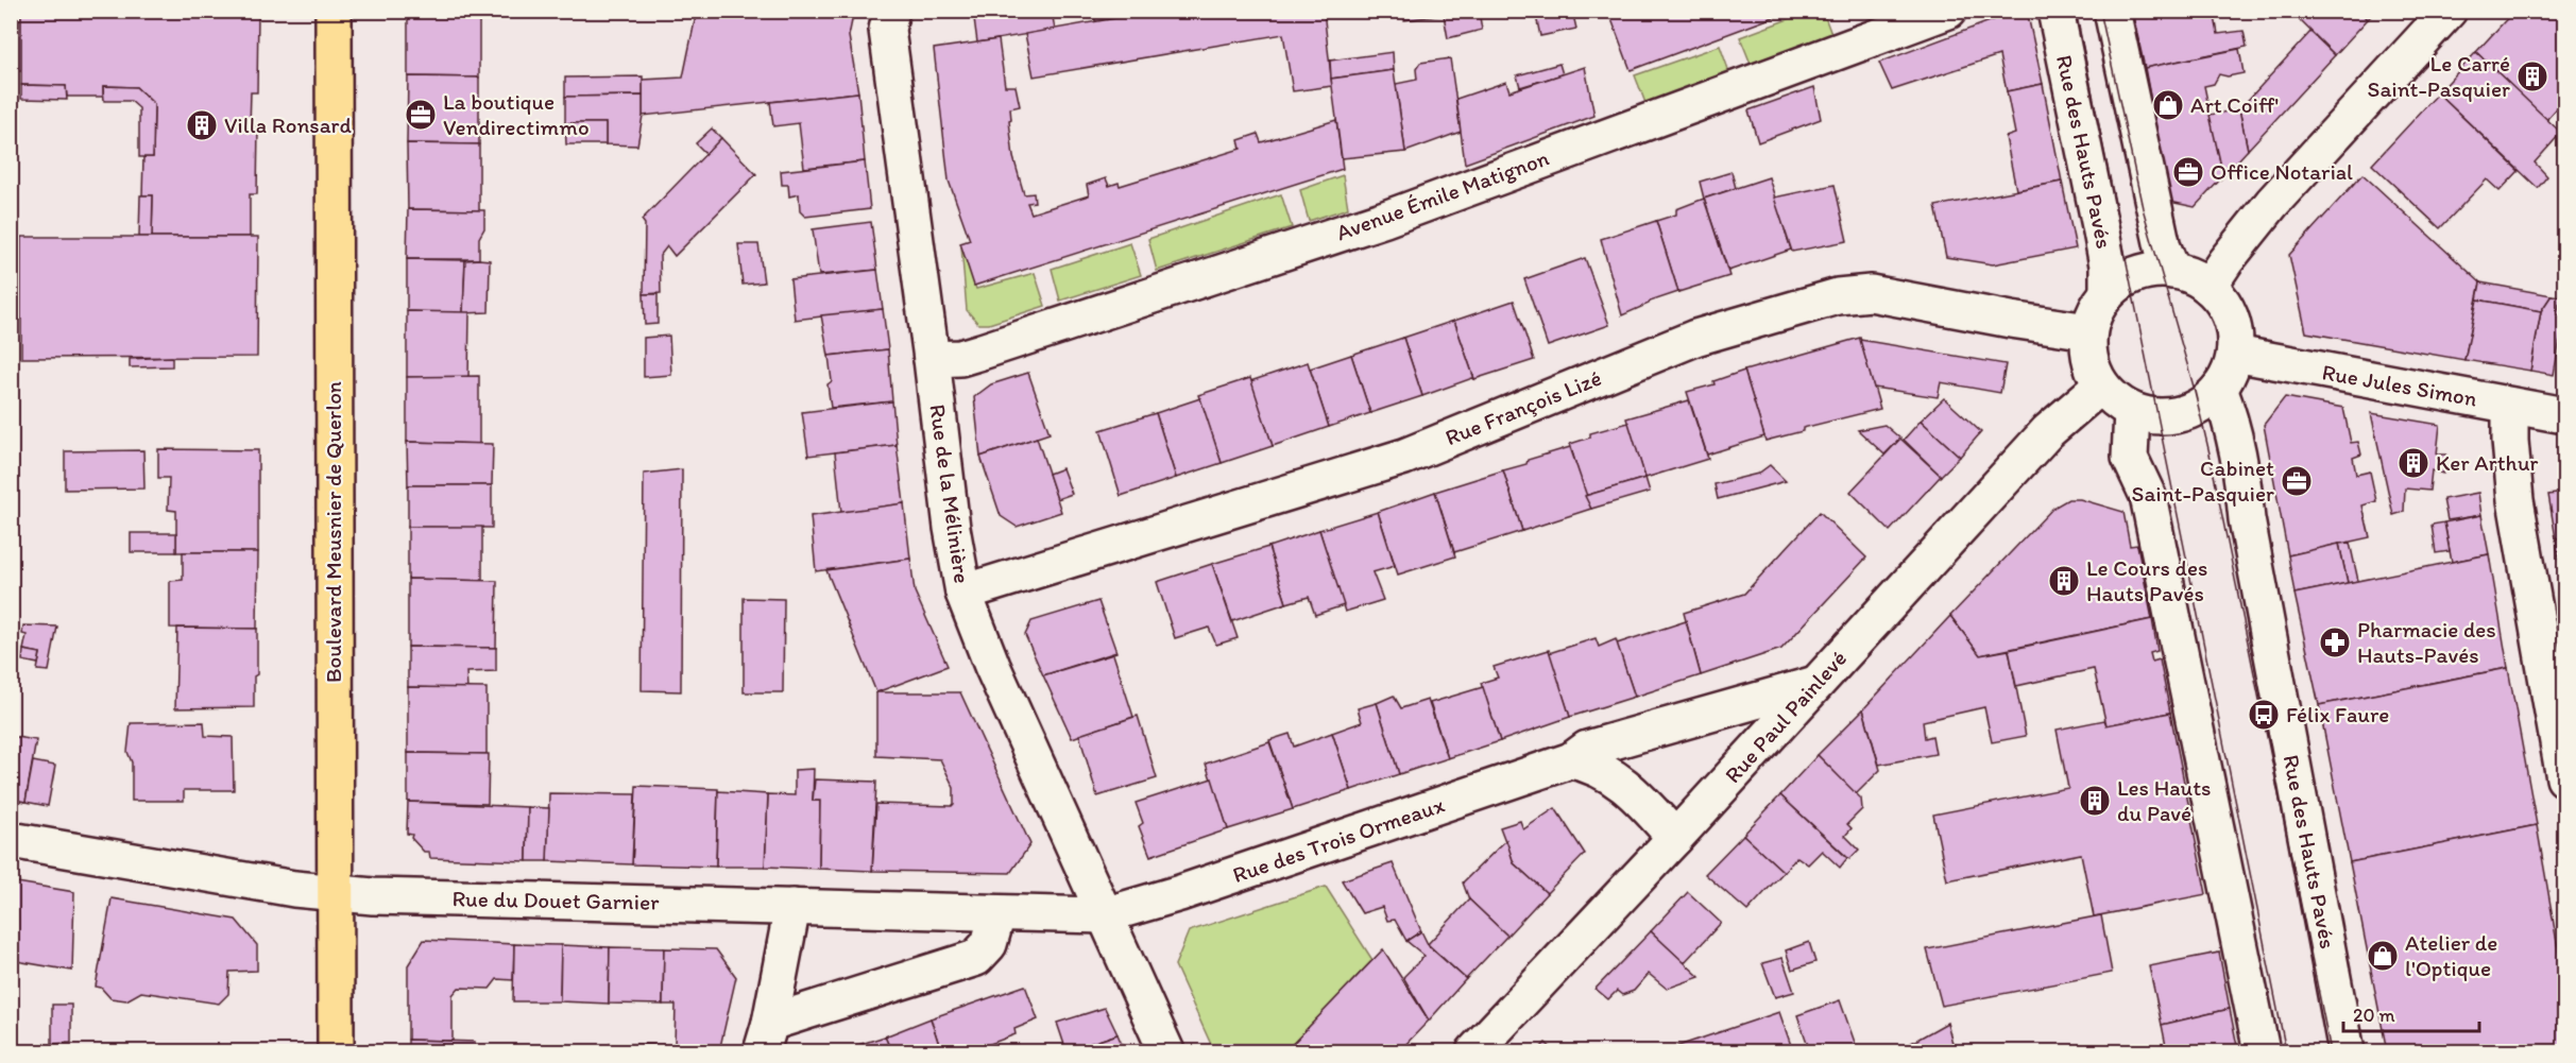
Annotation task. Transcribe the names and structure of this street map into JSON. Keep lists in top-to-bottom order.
{
  "streets": {
    "main road": ["Boulevard Meusnier de Querlon"],
    "street": [
      "Rue des Hauts Pavés",
      "Avenue Émile Matignon",
      "Rue Jules Simon",
      "Rue François Lizé",
      "Rue de la Mélinière",
      "Rue Paul Painlevé",
      "Rue des Trois Ormeaux",
      "Rue du Douet Garnier"
    ]
  },
  "crossings": [
    ["Rue des Hauts Pavés", "Rue Jules Simon"],
    ["Rue des Hauts Pavés", "Rue François Lizé"],
    ["Rue des Hauts Pavés", "Rue Paul Painlevé"],
    ["Avenue Émile Matignon", "Rue de la Mélinière"],
    ["Rue Jules Simon", "Rue François Lizé"],
    ["Rue Jules Simon", "Rue Paul Painlevé"],
    ["Rue François Lizé", "Rue de la Mélinière"],
    ["Rue François Lizé", "Rue Paul Painlevé"],
    ["Rue de la Mélinière", "Rue des Trois Ormeaux"],
    ["Rue de la Mélinière", "Rue du Douet Garnier"],
    ["Boulevard Meusnier de Querlon", "Rue du Douet Garnier"],
    ["Rue Paul Painlevé", "Rue des Trois Ormeaux"],
    ["Rue des Trois Ormeaux", "Rue du Douet Garnier"]
  ],
  "places": {
    "building": [
      "Le Carré Saint-Pasquier",
      "Villa Ronsard",
      "Ker Arthur",
      "Le Cours des Hauts Pavés",
      "Les Hauts du Pavé"
    ],
    "shop": ["Art Coiff'", "Atelier de l'Optique"],
    "office": ["La boutique Vendirectimmo", "Office Notarial", "Cabinet Saint-Pasquier"],
    "pharmacy": ["Pharmacie des Hauts-Pavés"],
    "bus stop": ["Félix Faure"]
  },
  "scale_bar": "20 m"
}
